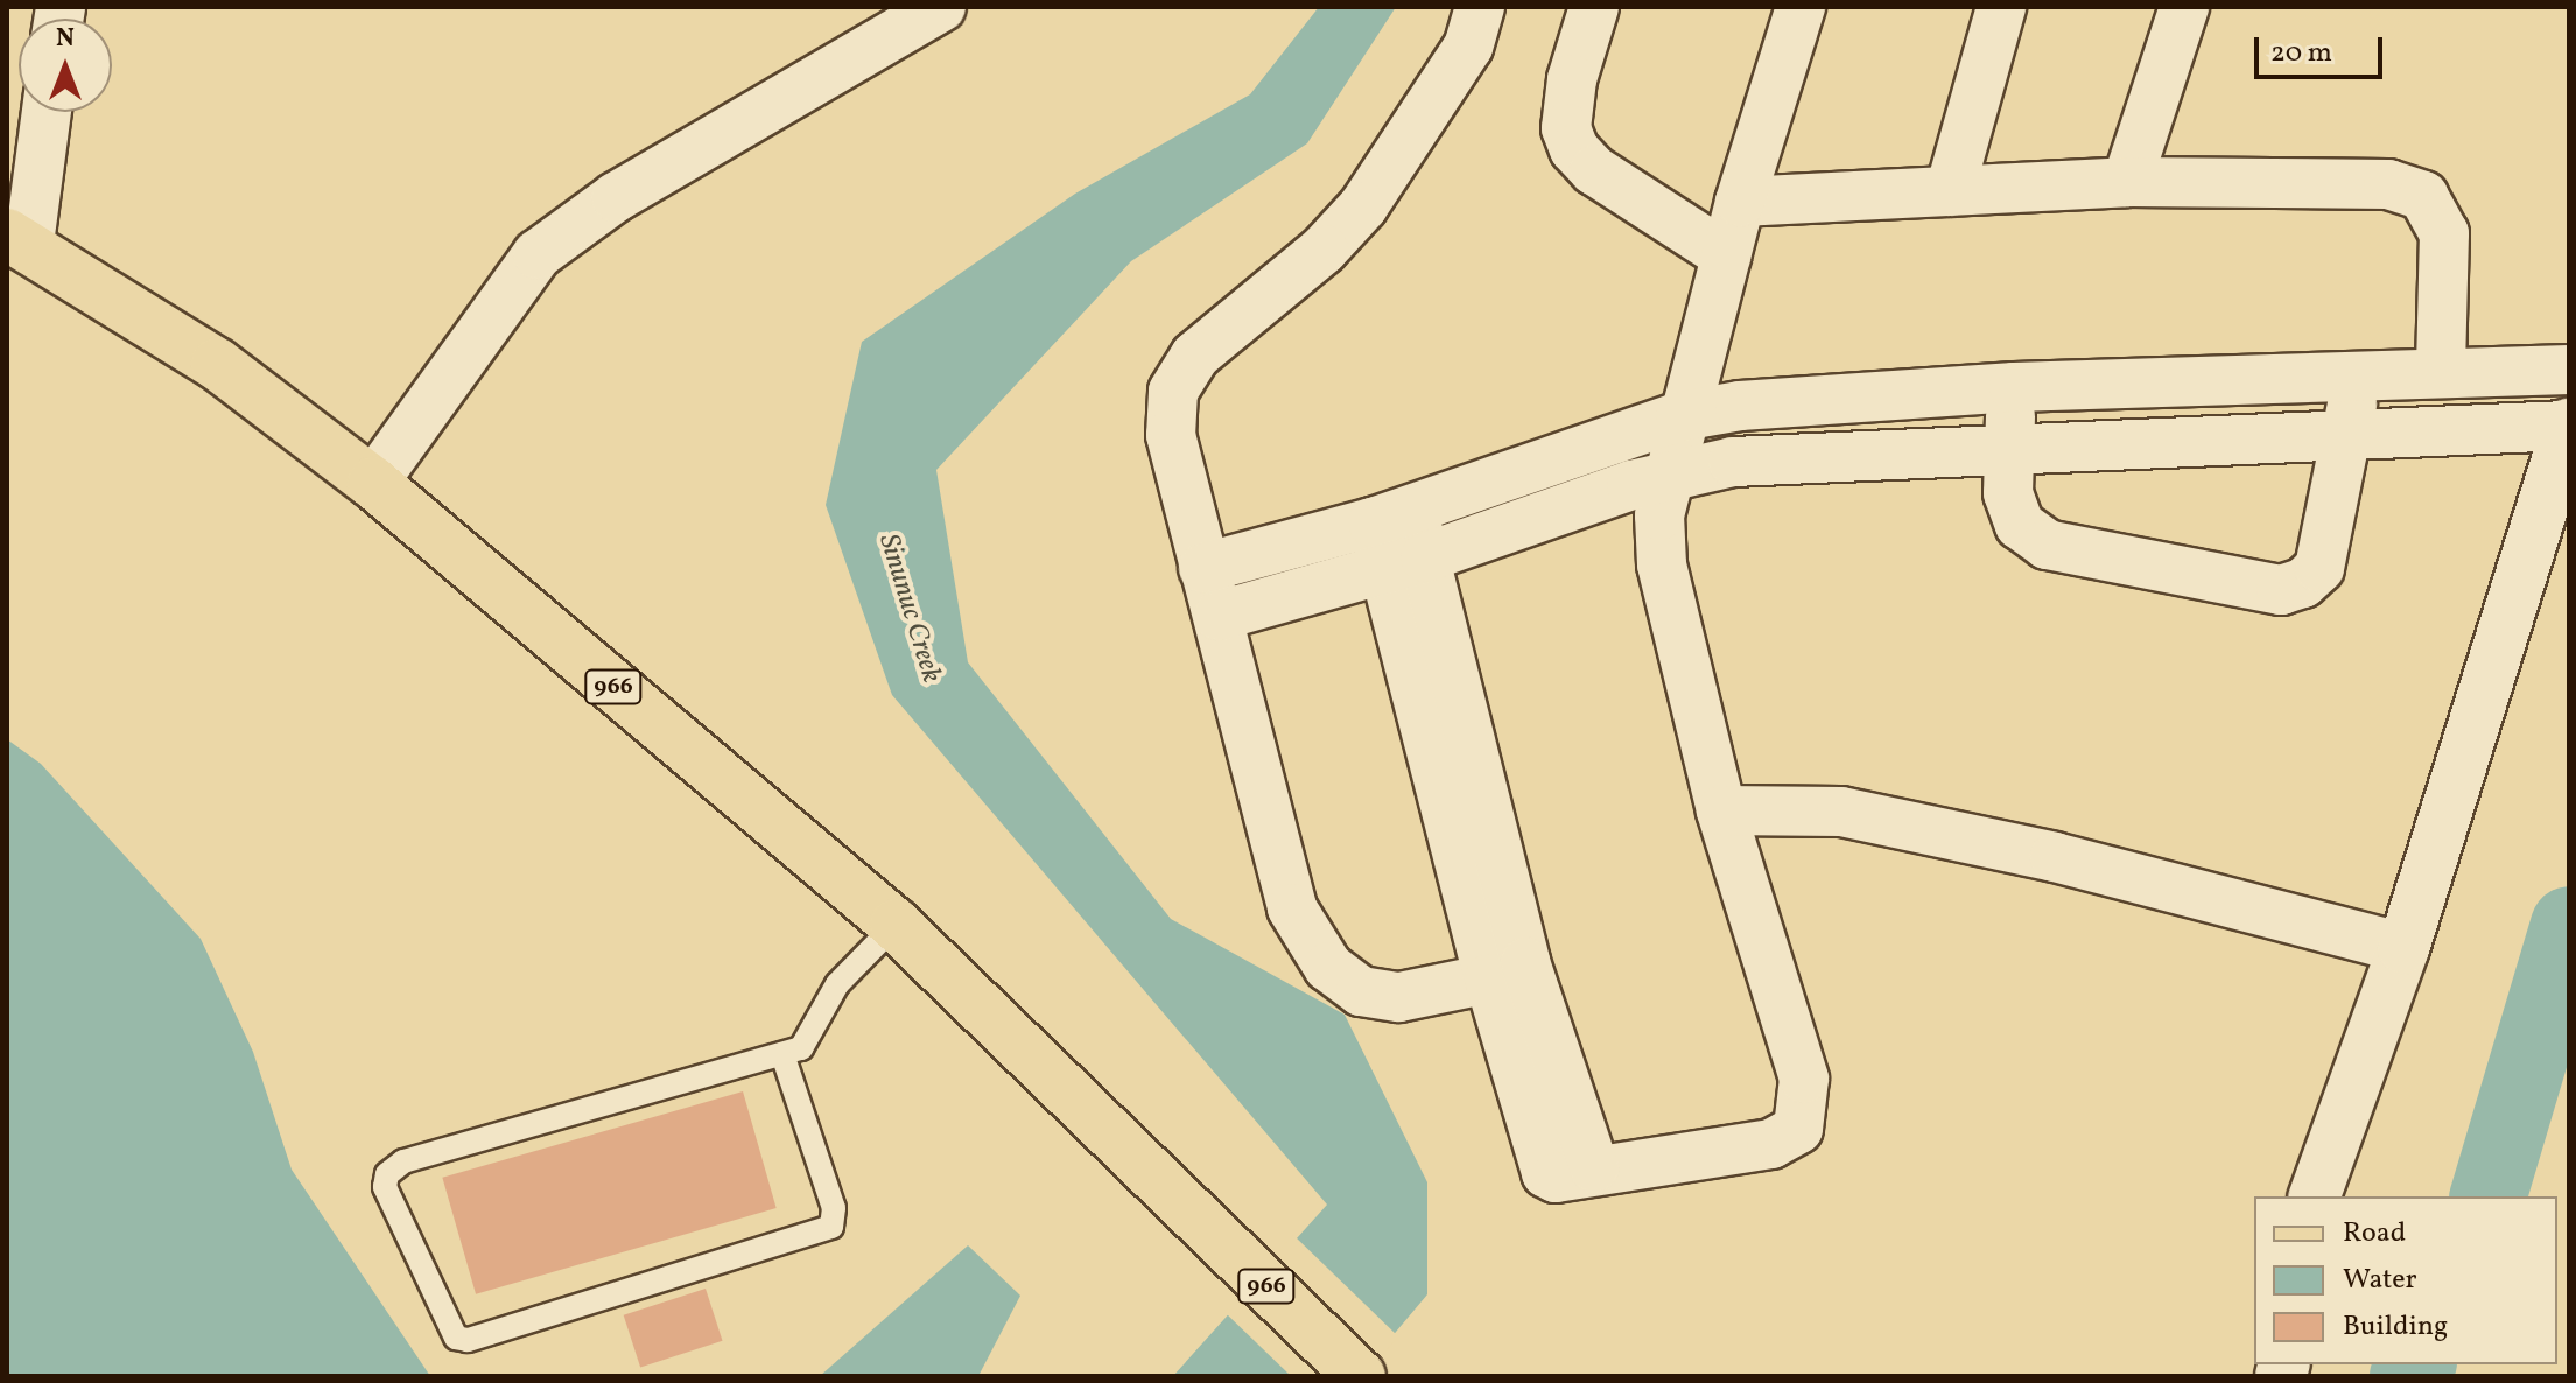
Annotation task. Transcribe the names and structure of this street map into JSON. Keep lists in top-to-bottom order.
{
  "streets": {
    "main road": ["966"]
  },
  "water": ["Sinunuc Creek"],
  "legend": ["Road", "Water", "Building"],
  "scale_bar": "20 m",
  "north": "top"
}
